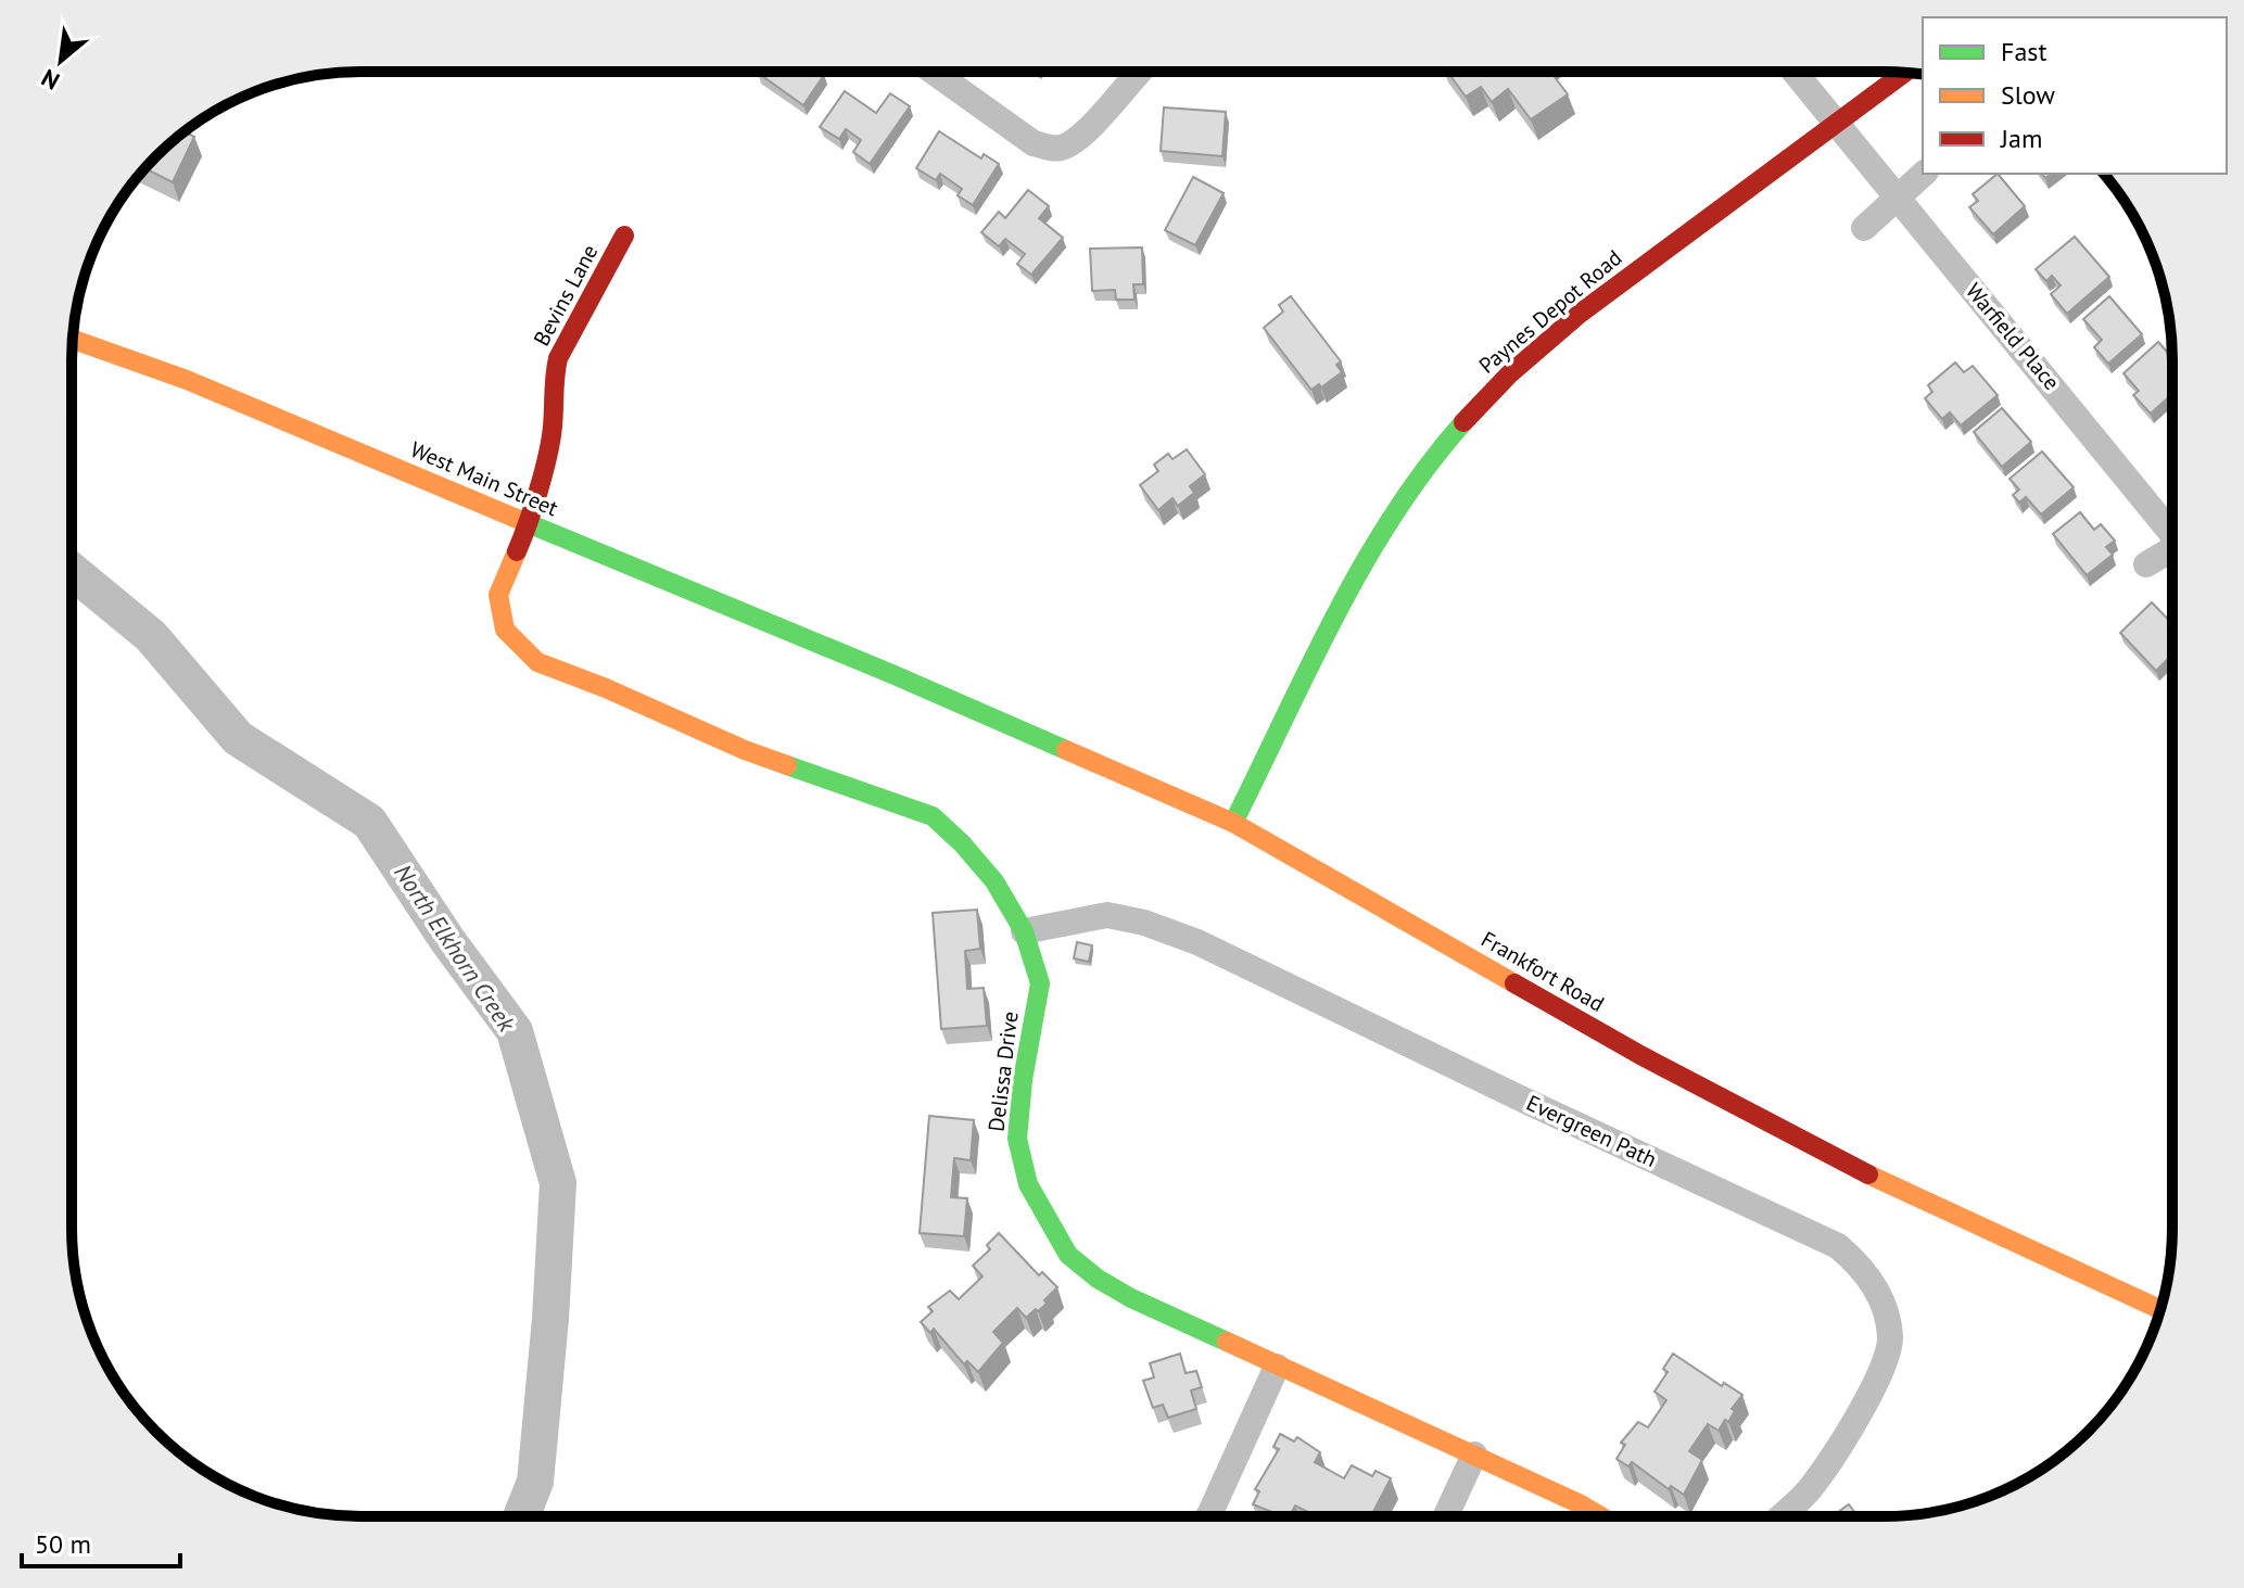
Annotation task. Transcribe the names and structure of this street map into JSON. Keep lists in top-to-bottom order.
{
  "streets": {
    "main road": [
      "Bevins Lane",
      "Paynes Depot Road",
      "West Main Street",
      "Frankfort Road",
      "Delissa Drive"
    ],
    "street": ["Warfield Place", "Evergreen Path"]
  },
  "crossings": [
    ["Bevins Lane", "West Main Street"],
    ["Bevins Lane", "Delissa Drive"],
    ["Paynes Depot Road", "Warfield Place"],
    ["Paynes Depot Road", "Frankfort Road"],
    ["West Main Street", "Frankfort Road"],
    ["Delissa Drive", "Evergreen Path"]
  ],
  "water": ["North Elkhorn Creek"],
  "legend": ["Fast", "Slow", "Jam"],
  "scale_bar": "50 m",
  "north": "bottom left"
}
